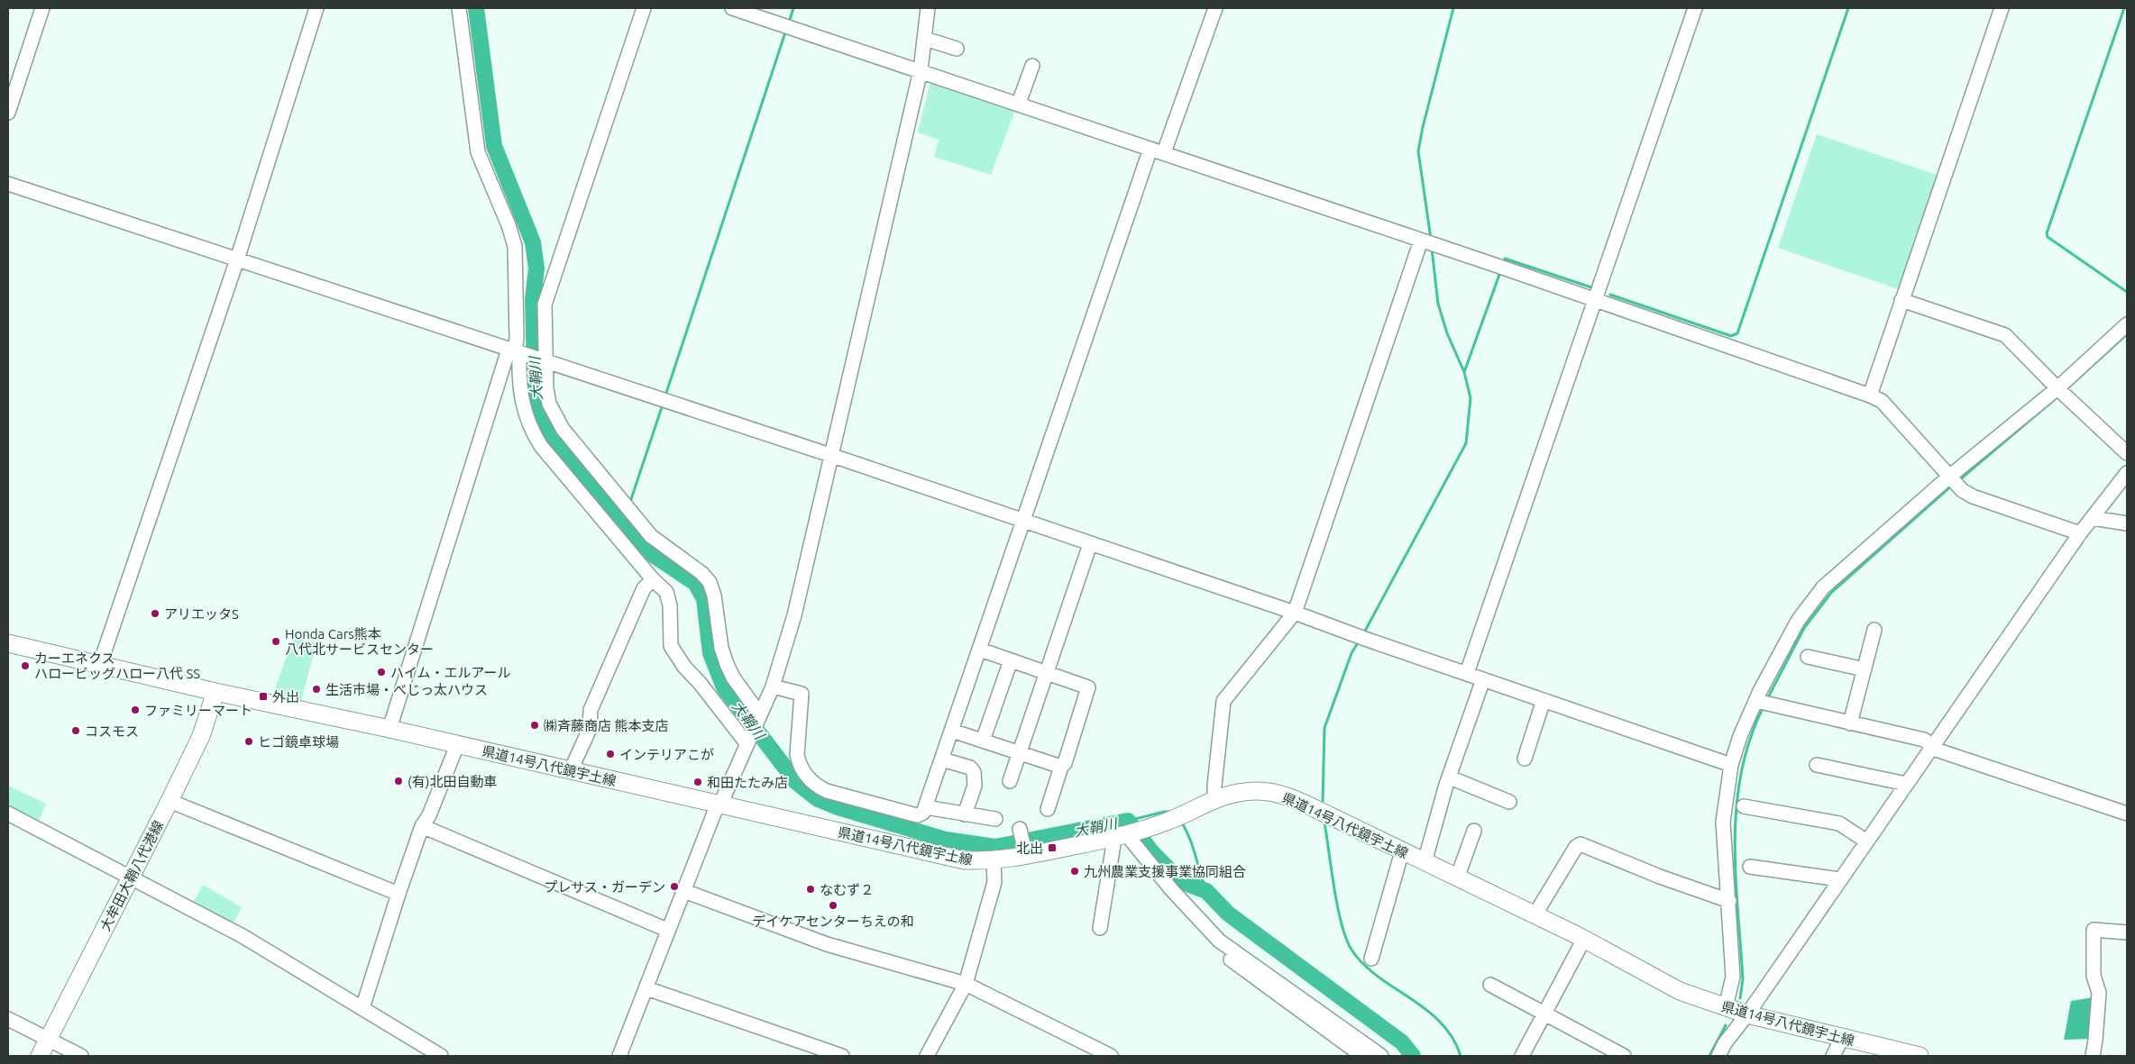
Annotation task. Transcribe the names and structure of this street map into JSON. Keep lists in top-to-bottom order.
{
  "streets": {
    "main road": ["県道14号八代鏡宇土線", "大牟田大鞘八代港線"]
  },
  "crossings": [
    ["県道14号八代鏡宇土線", "大牟田大鞘八代港線"]
  ],
  "water": ["大鞘川"],
  "places": {
    "other": [
      "アリエッタS",
      "Honda Cars熊本 八代北サービスセンター",
      "カーエネクス ハロービッグハロー八代 SS",
      "ハイム・エルアール",
      "生活市場・べじっ太ハウス",
      "ファミリーマート",
      "㈱斉藤商店 熊本支店",
      "コスモス",
      "ヒゴ鏡卓球場",
      "インテリアこが",
      "(有)北田自動車",
      "和田たたみ店",
      "九州農業支援事業協同組合",
      "プレサス・ガーデン",
      "なむず２",
      "デイケアセンターちえの和"
    ],
    "transit": ["外出", "北出"]
  }
}
